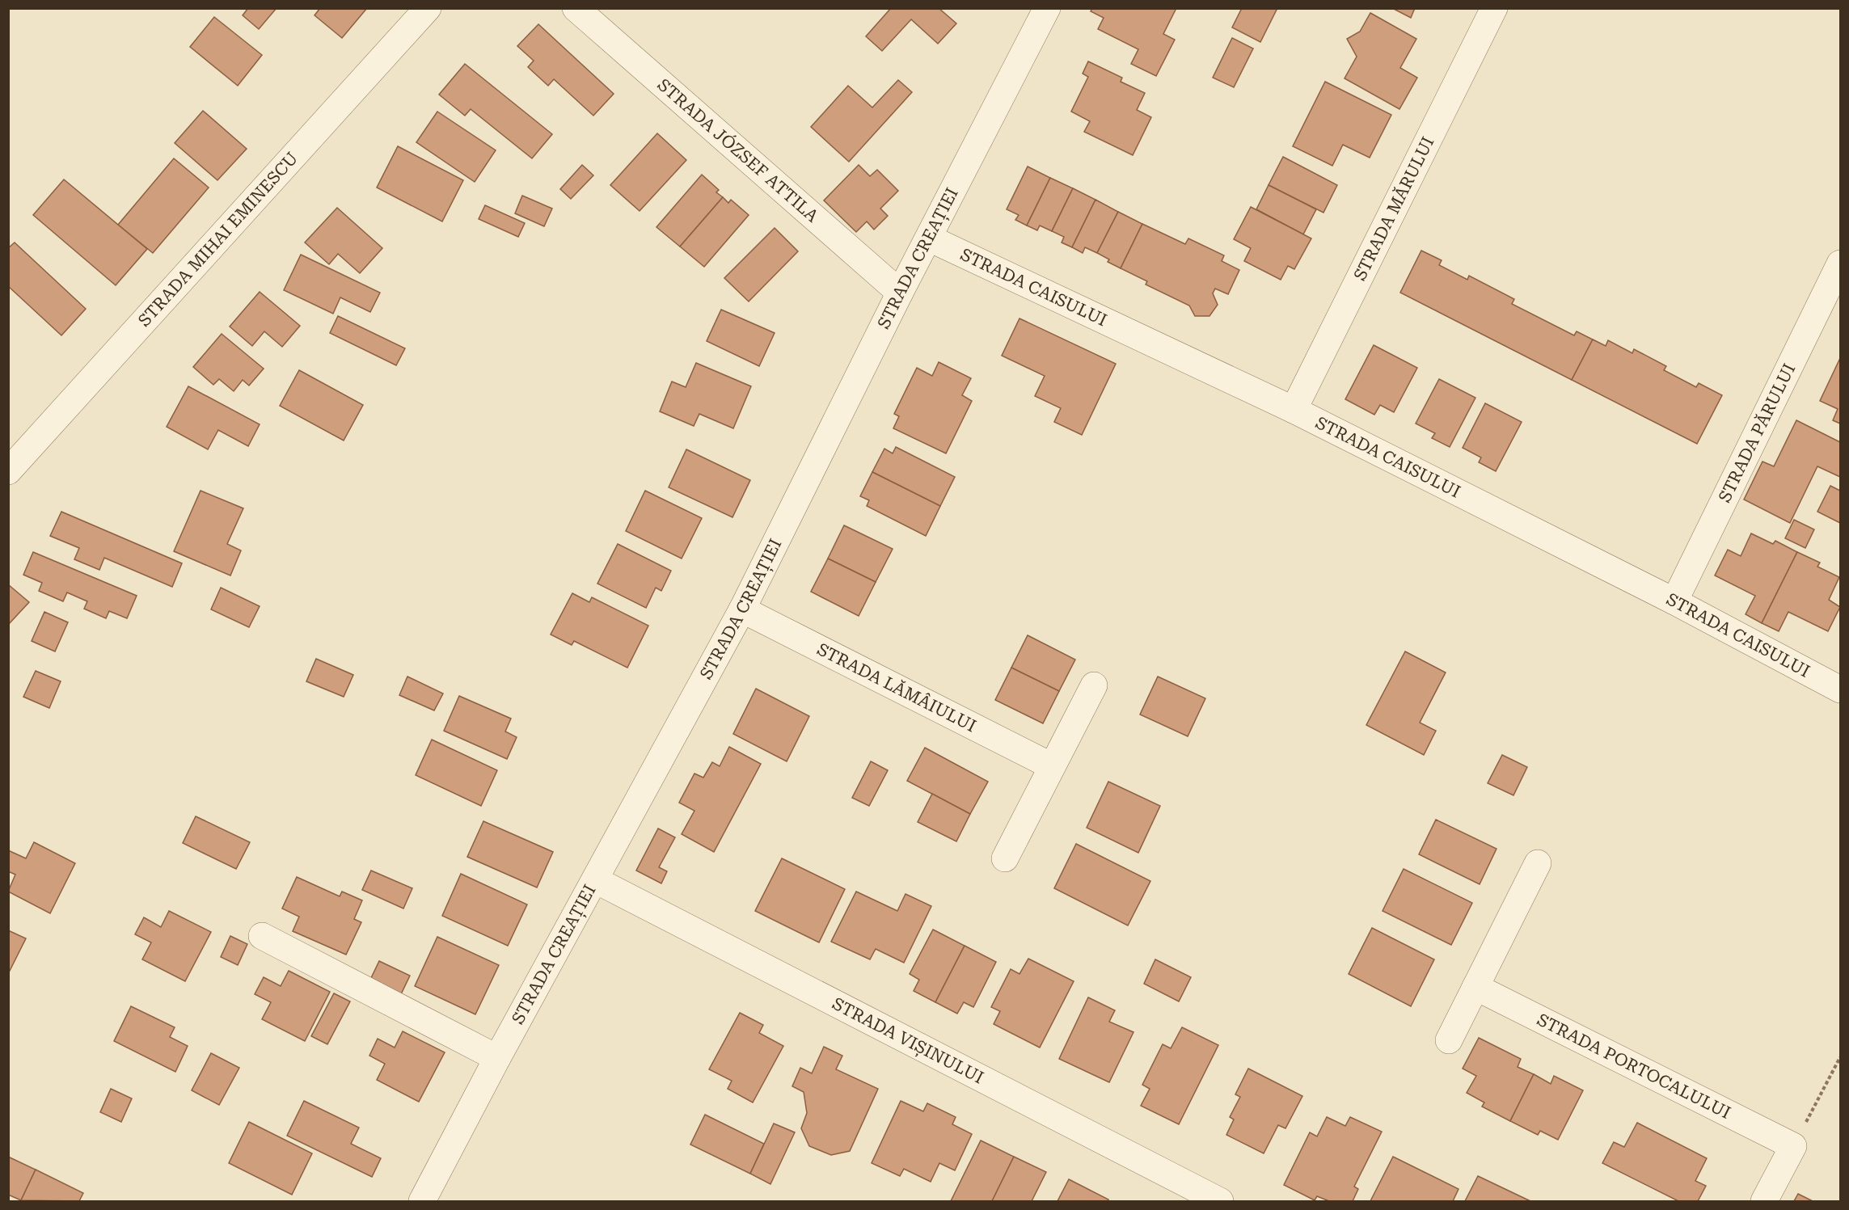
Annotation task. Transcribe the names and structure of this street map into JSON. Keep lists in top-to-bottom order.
{
  "streets": {
    "street": [
      "STRADA JÓZSEF ATTILA",
      "STRADA MĂRULUI",
      "STRADA MIHAI EMINESCU",
      "STRADA CREAȚIEI",
      "STRADA CAISULUI",
      "STRADA PĂRULUI",
      "STRADA LĂMÂIULUI",
      "STRADA VIȘINULUI",
      "STRADA PORTOCALULUI"
    ]
  },
  "crossings": [
    ["STRADA JÓZSEF ATTILA", "STRADA CREAȚIEI"],
    ["STRADA MĂRULUI", "STRADA CAISULUI"],
    ["STRADA CREAȚIEI", "STRADA CAISULUI"],
    ["STRADA CREAȚIEI", "STRADA LĂMÂIULUI"],
    ["STRADA CREAȚIEI", "STRADA VIȘINULUI"],
    ["STRADA CAISULUI", "STRADA PĂRULUI"]
  ]
}
